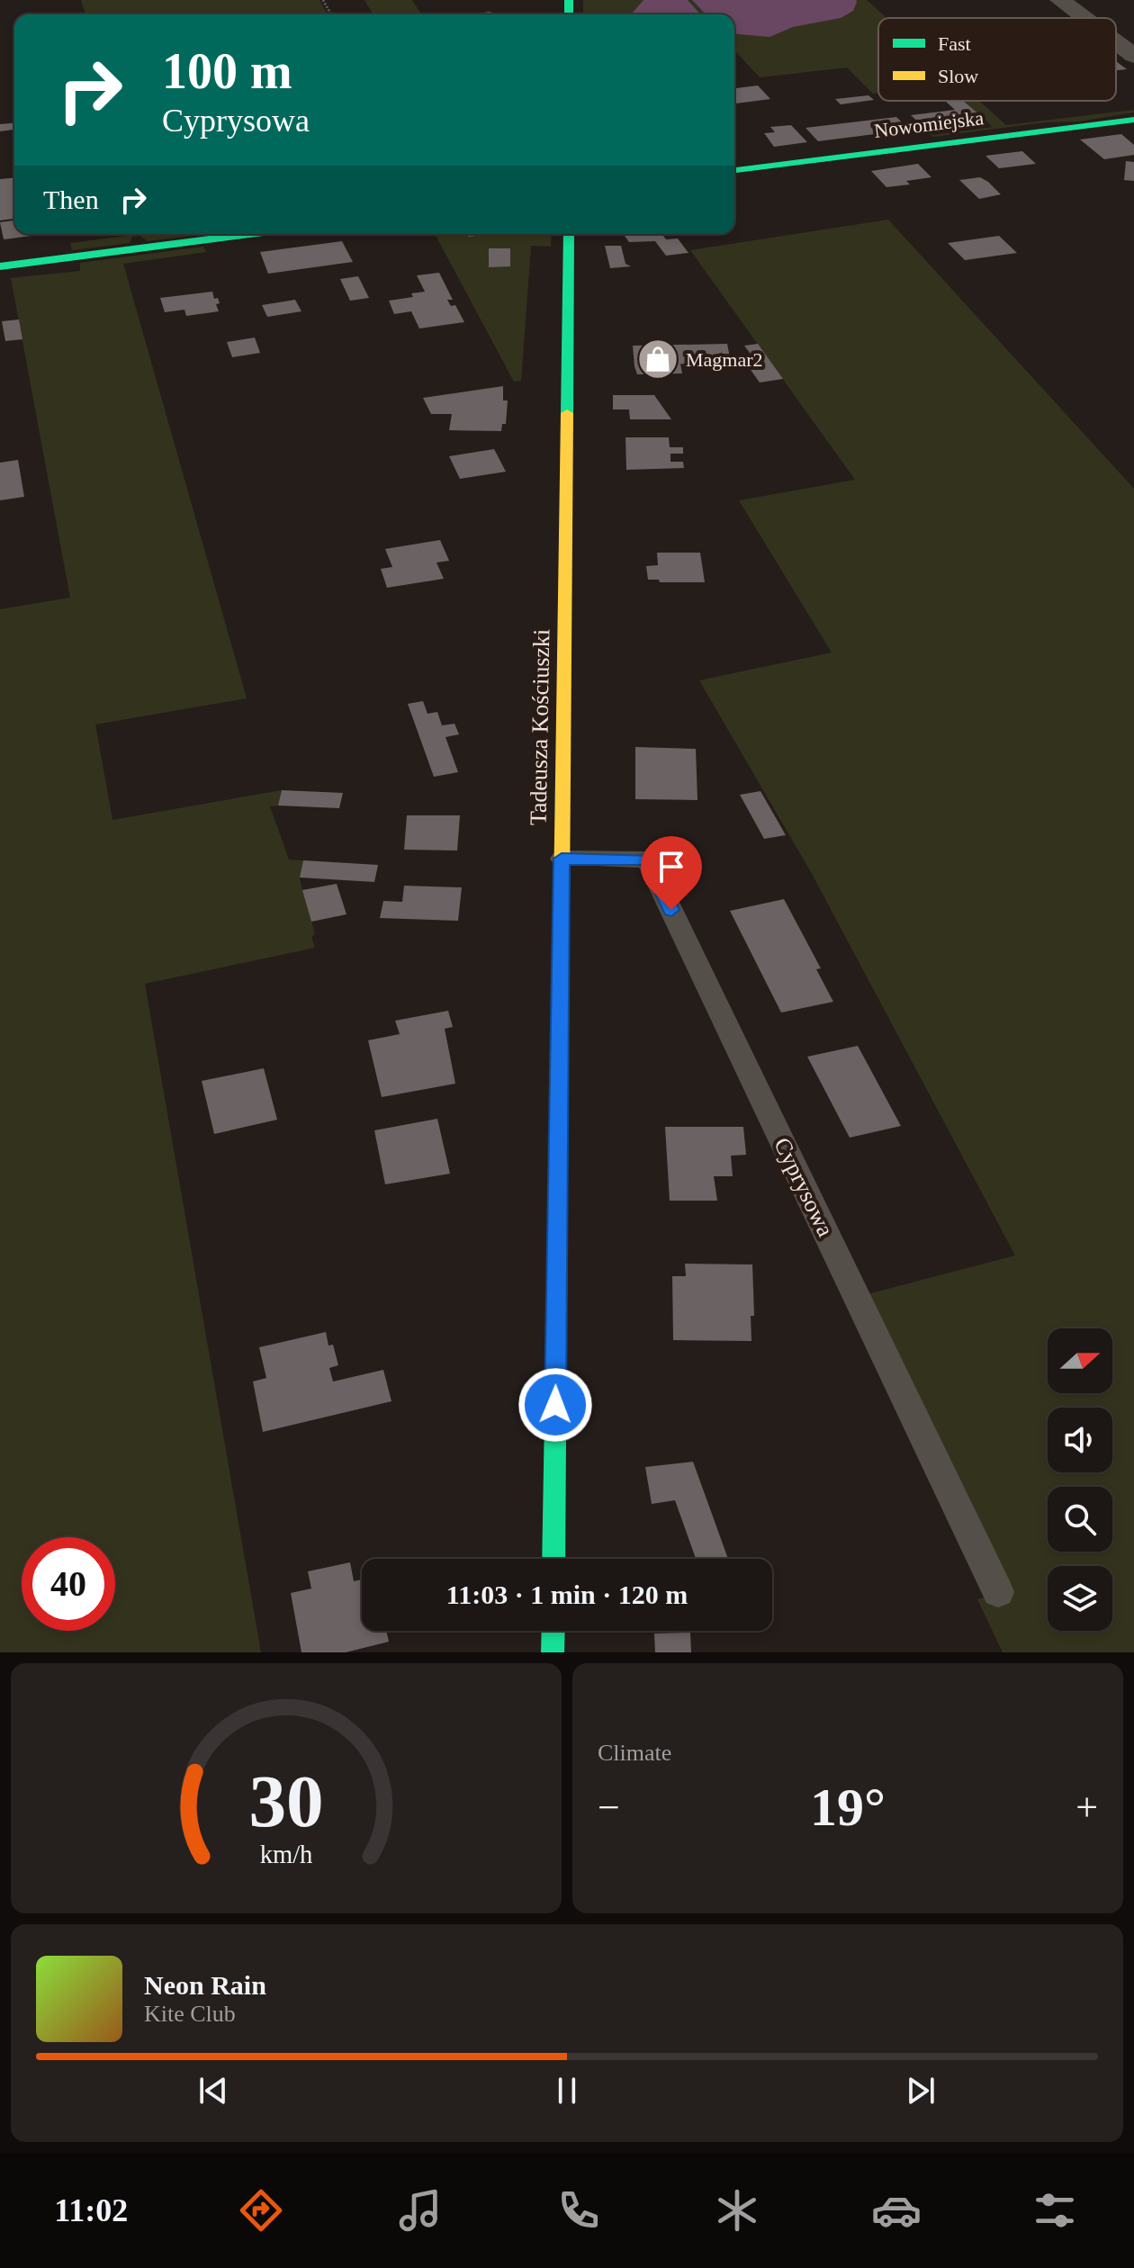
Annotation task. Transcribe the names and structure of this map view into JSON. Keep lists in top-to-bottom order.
{
  "streets": {
    "street": ["Nowomiejska", "Tadeusza Kościuszki"],
    "lane": ["Cyprysowa"]
  },
  "crossings": [
    ["Tadeusza Kościuszki", "Cyprysowa"]
  ],
  "places": {
    "shop": ["Magmar2"]
  },
  "legend": ["Fast", "Slow"],
  "north": "right",
  "page": {
    "turn": ["100 m", "Cyprysowa"],
    "then": "Then",
    "limit": "40",
    "trip": "11:03 · 1 min · 120 m",
    "tile": "Climate",
    "heat": ["−", "19°", "+"],
    "song": ["Neon Rain", "Kite Club"],
    "tabs": "11:02",
    "gauge": ["30", "km/h"]
  }
}
